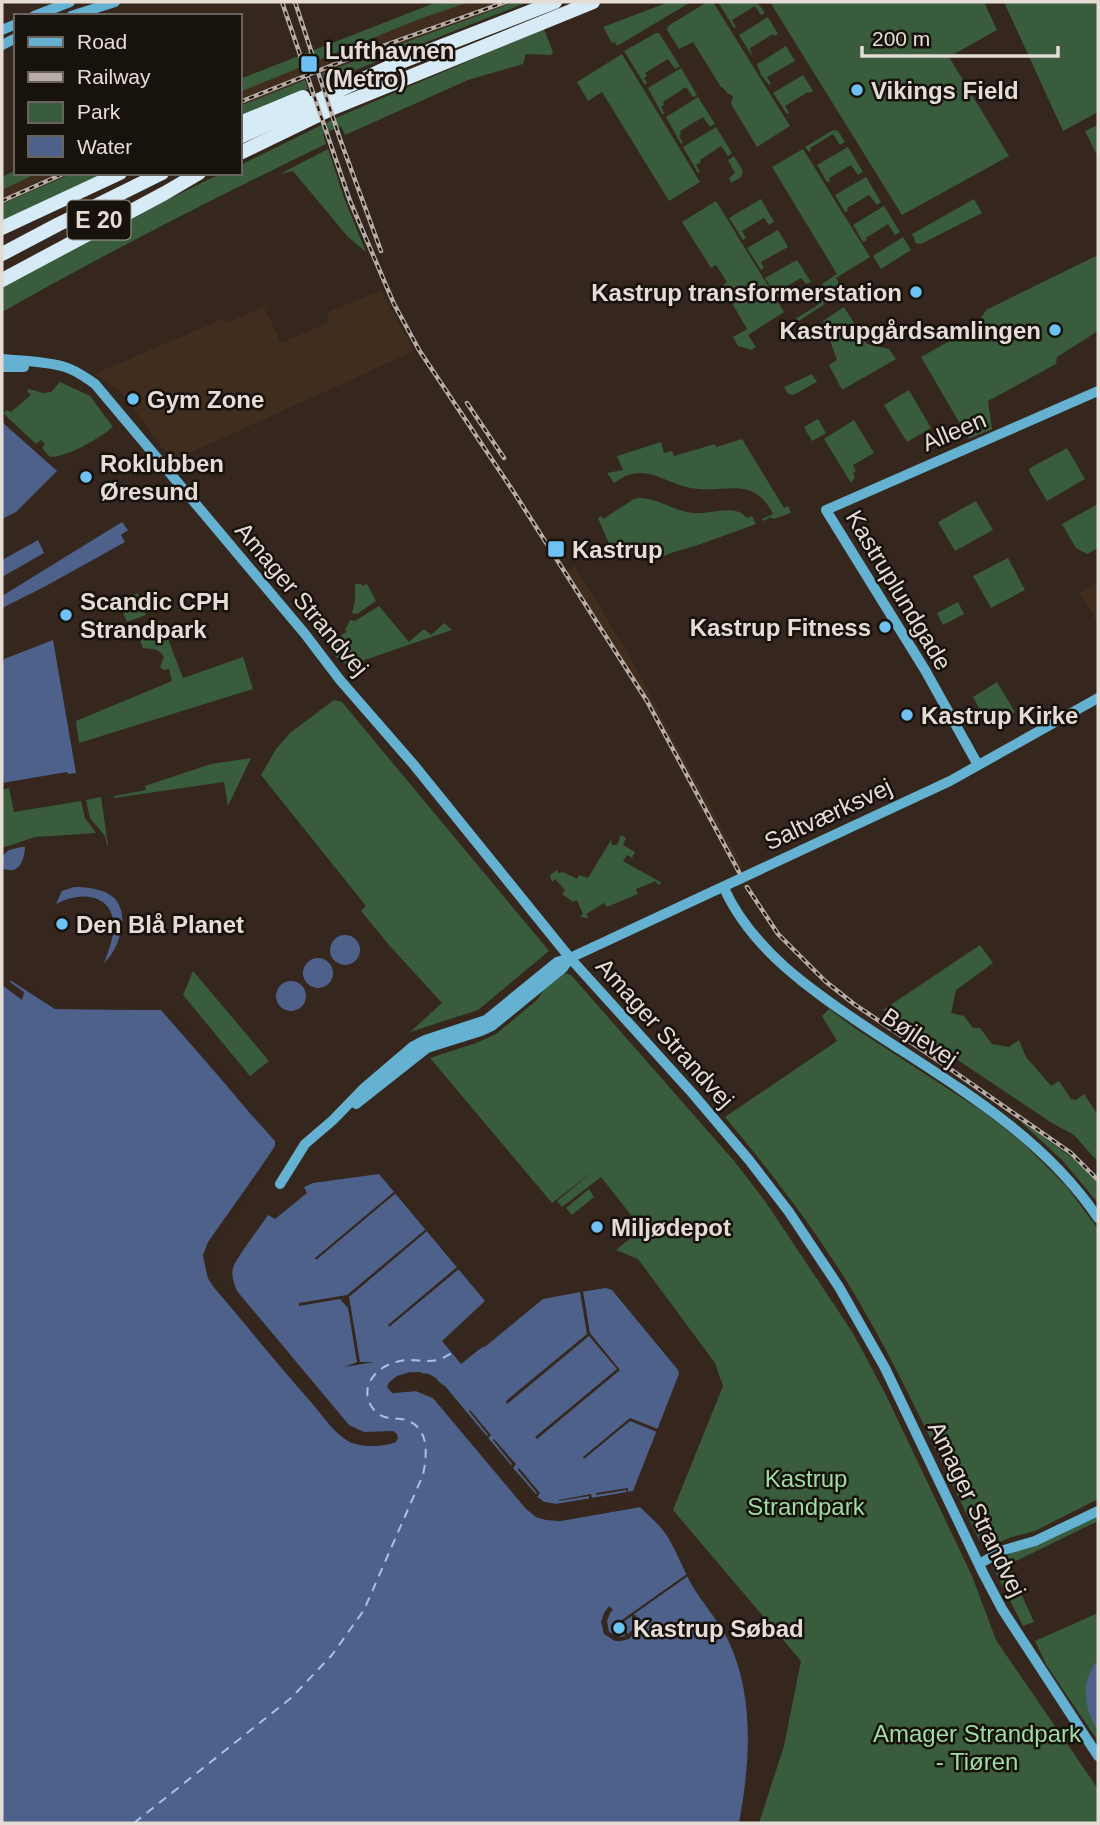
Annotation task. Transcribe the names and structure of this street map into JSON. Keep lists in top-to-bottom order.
{
  "streets": {
    "highway": ["E 20"],
    "street": [
      "Alleen",
      "Kastruplundgade",
      "Amager Strandvej",
      "Saltværksvej",
      "Bøjlevej"
    ]
  },
  "crossings": [
    ["Alleen", "Kastruplundgade"],
    ["Kastruplundgade", "Saltværksvej"],
    ["Amager Strandvej", "Saltværksvej"],
    ["Saltværksvej", "Bøjlevej"]
  ],
  "parks": ["Kastrup Strandpark", "Amager Strandpark - Tiøren"],
  "places": {
    "transit": ["Lufthavnen (Metro)", "Kastrup"],
    "other": [
      "Vikings Field",
      "Kastrup transformerstation",
      "Kastrupgårdsamlingen",
      "Gym Zone",
      "Roklubben Øresund",
      "Scandic CPH Strandpark",
      "Kastrup Fitness",
      "Kastrup Kirke",
      "Den Blå Planet",
      "Miljødepot",
      "Kastrup Søbad"
    ]
  },
  "legend": [
    "Road",
    "Railway",
    "Park",
    "Water"
  ],
  "scale_bar": "200 m"
}
